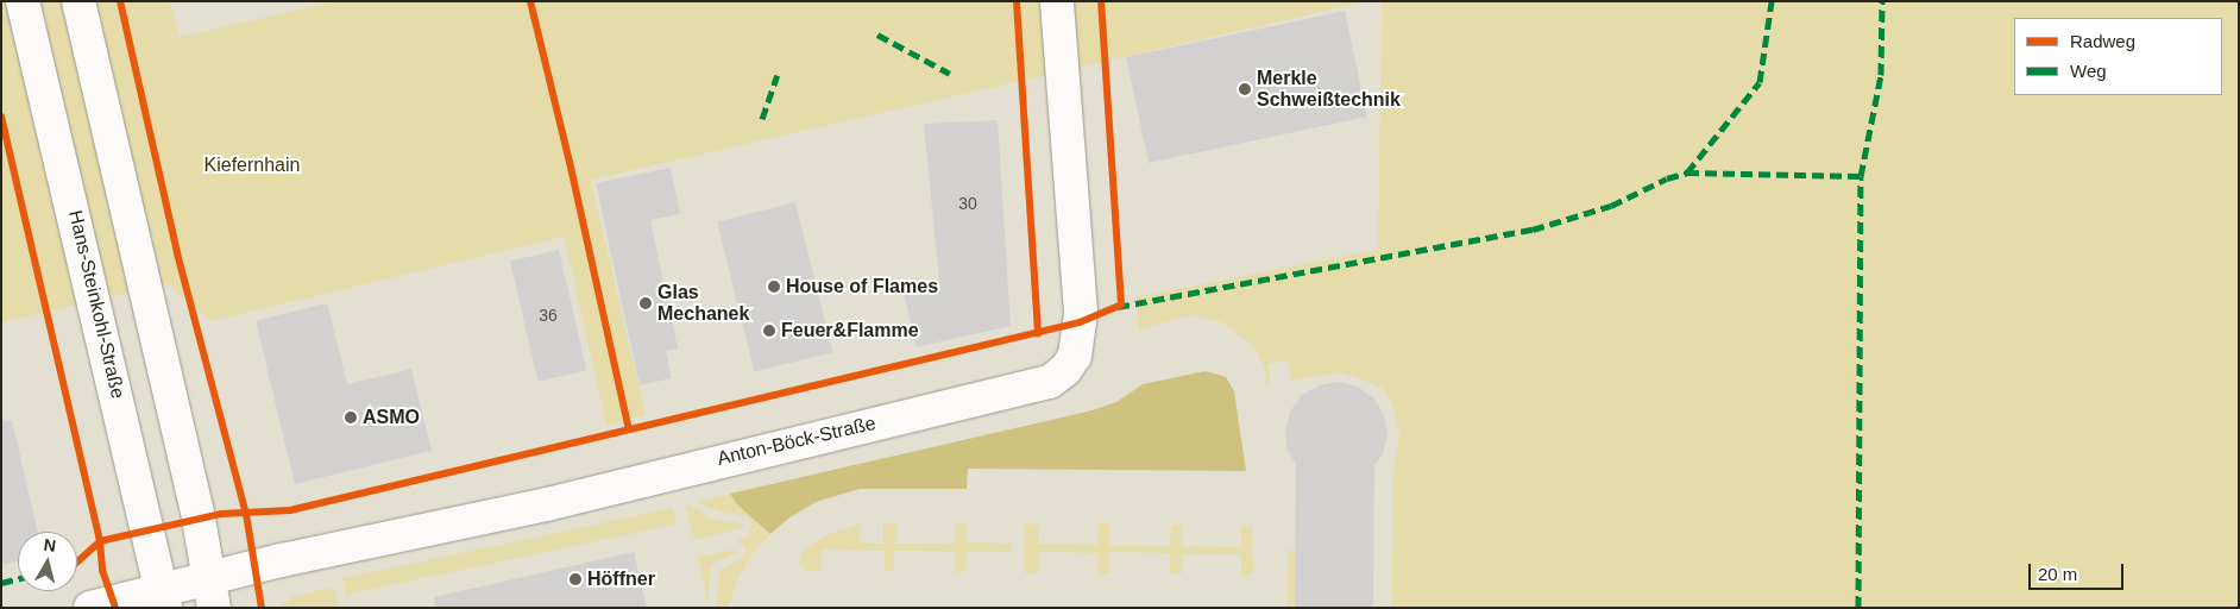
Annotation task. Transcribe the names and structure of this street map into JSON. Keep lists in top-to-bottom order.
{
  "streets": {
    "street": ["Hans-Steinkohl-Straße", "Anton-Böck-Straße"]
  },
  "crossings": [
    ["Hans-Steinkohl-Straße", "Anton-Böck-Straße"]
  ],
  "parks": ["Kiefernhain"],
  "places": [
    "Merkle Schweißtechnik",
    "House of Flames",
    "Glas Mechanek",
    "Feuer&Flamme",
    "ASMO",
    "Höffner"
  ],
  "house_numbers": ["30", "36"],
  "legend": ["Radweg", "Weg"],
  "scale_bar": "20 m",
  "north": "top"
}
